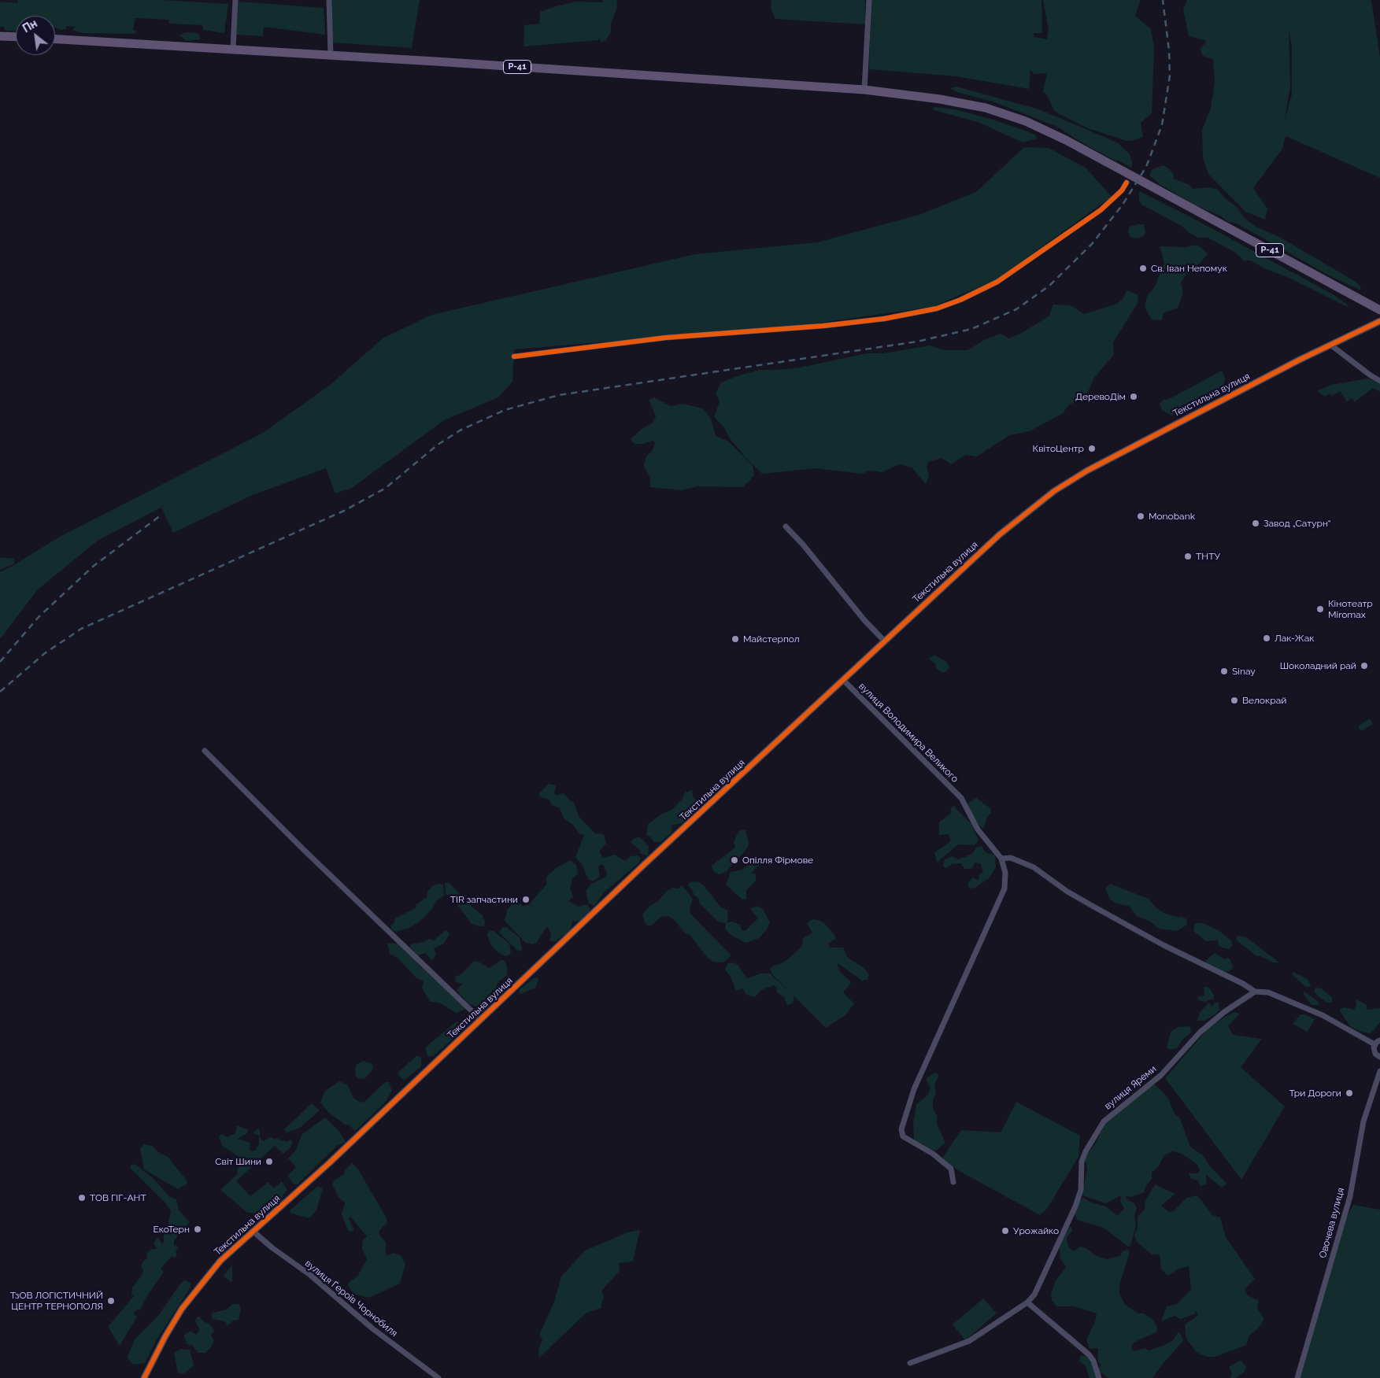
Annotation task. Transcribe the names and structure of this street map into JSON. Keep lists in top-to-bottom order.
{
  "streets": {
    "main road": ["Р-41"],
    "street": [
      "Текстильна вулиця",
      "вулиця Володимира Великого",
      "вулиця Яреми",
      "Овочева вулиця",
      "вулиця Героїв Чорнобиля"
    ]
  },
  "crossings": [
    ["Текстильна вулиця", "вулиця Володимира Великого"],
    ["Текстильна вулиця", "вулиця Героїв Чорнобиля"]
  ],
  "places": [
    "Св. Іван Непомук",
    "ДеревоДім",
    "КвітоЦентр",
    "Monobank",
    "Завод „Сатурн“",
    "ТНТУ",
    "Кінотеатр Miromax",
    "Лак-Жак",
    "Майстерпол",
    "Шоколадний рай",
    "Sinay",
    "Велокрай",
    "Опілля Фірмове",
    "TIR запчастини",
    "Три Дороги",
    "Світ Шини",
    "ТОВ ГІГ-АНТ",
    "ЕкоТерн",
    "Урожайко",
    "ТзОВ ЛОГІСТИЧНИЙ ЦЕНТР ТЕРНОПОЛЯ"
  ],
  "north": "top left"
}
